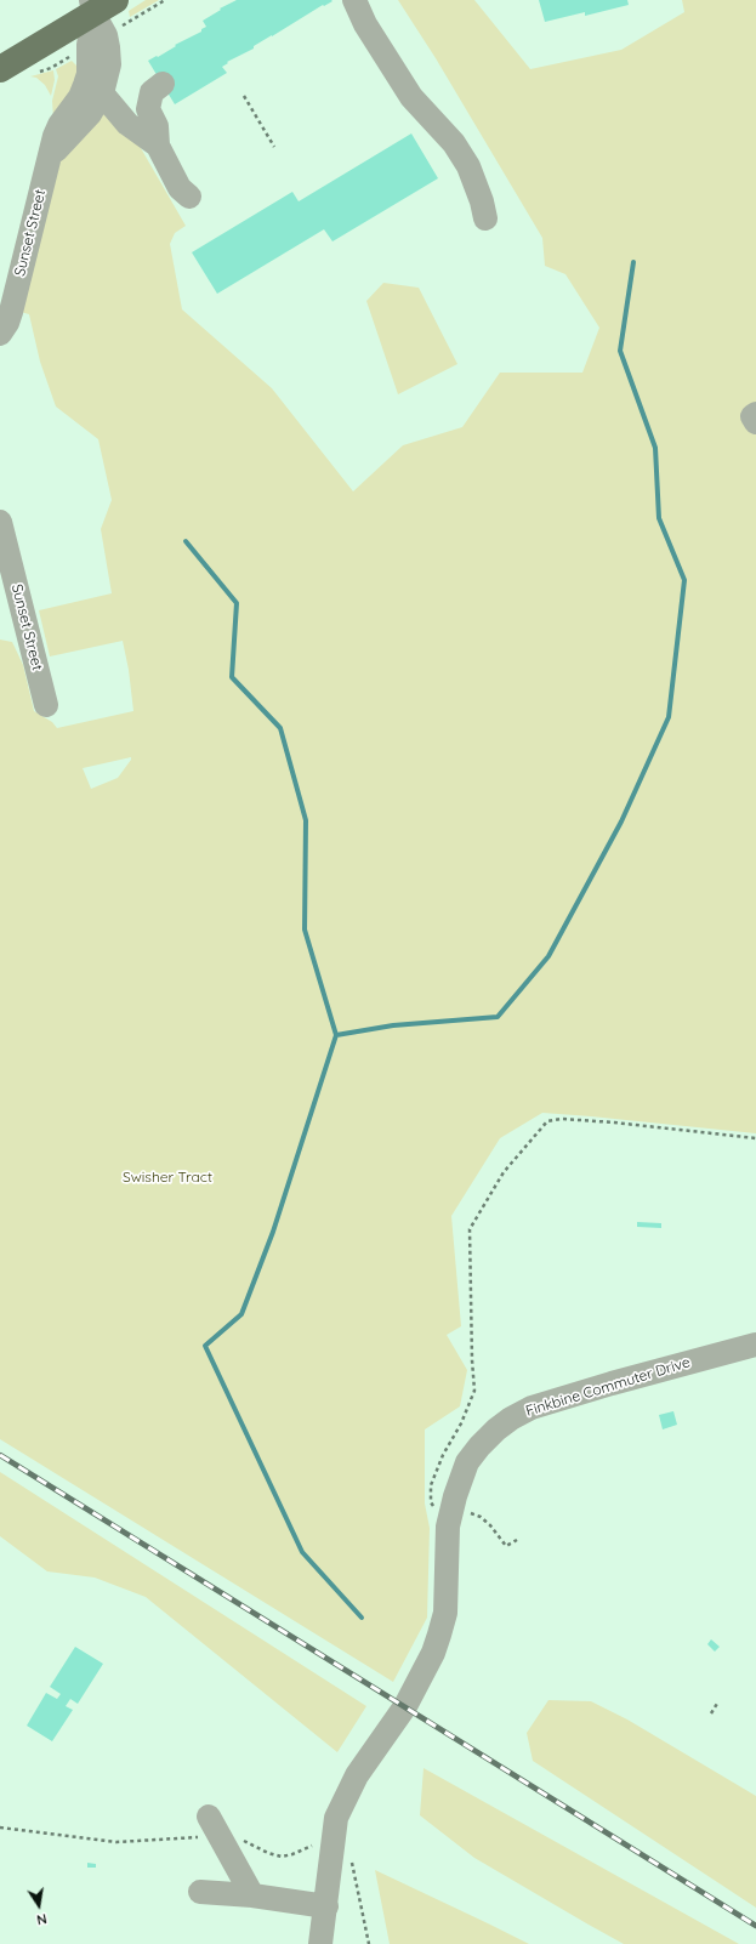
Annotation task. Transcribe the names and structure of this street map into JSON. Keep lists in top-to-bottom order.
{
  "streets": {
    "street": ["Sunset Street", "Finkbine Commuter Drive"]
  },
  "parks": ["Swisher Tract"],
  "north": "bottom"
}
